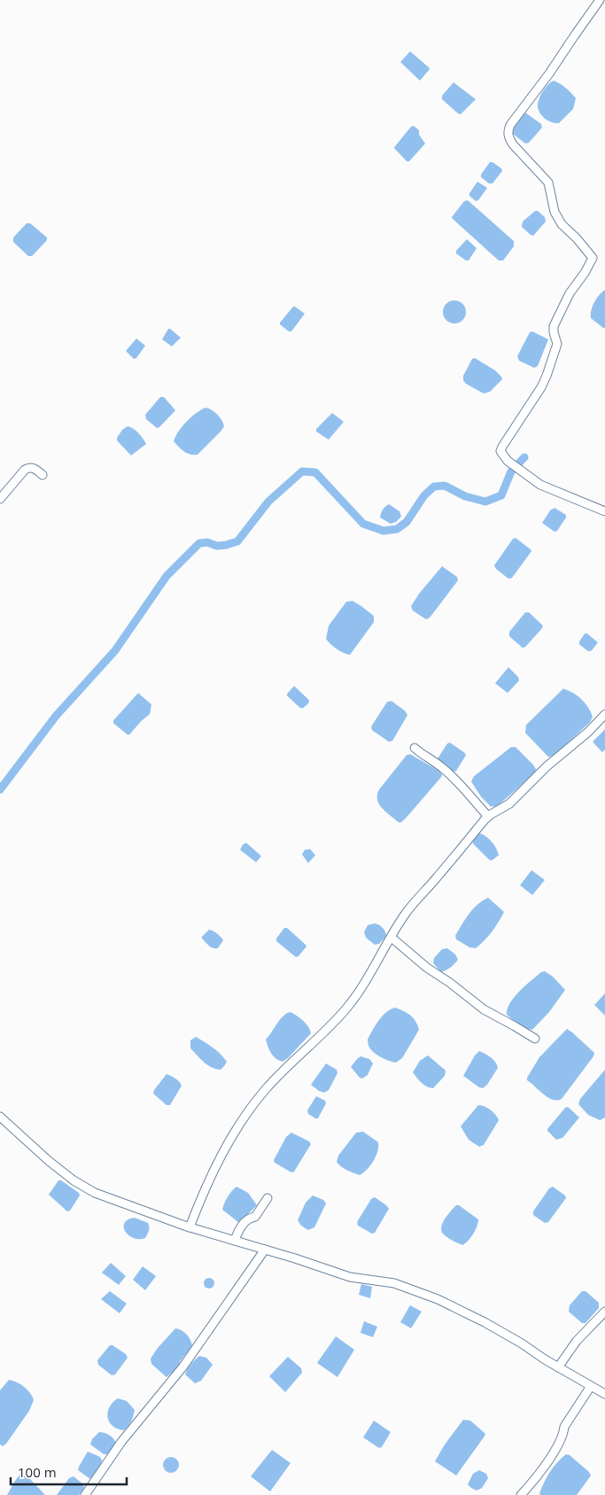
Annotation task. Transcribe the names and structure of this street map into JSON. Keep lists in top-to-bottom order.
{
  "scale_bar": "100 m"
}
